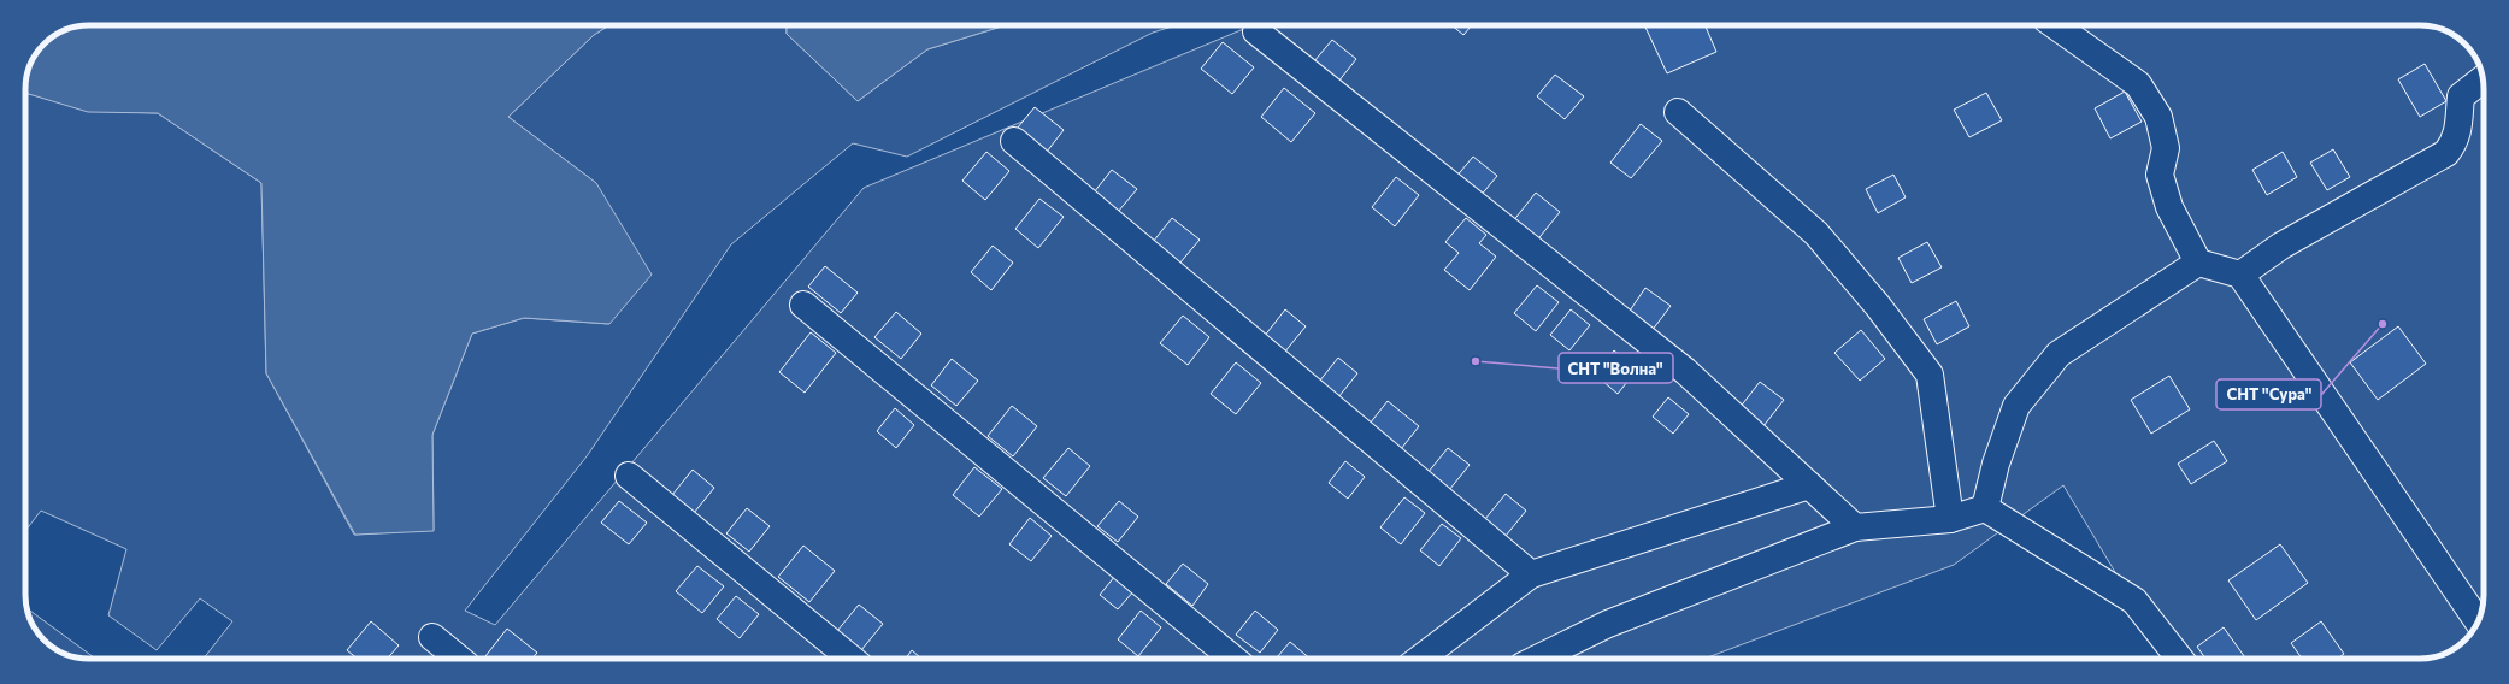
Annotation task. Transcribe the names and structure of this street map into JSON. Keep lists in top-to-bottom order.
{
  "places": ["СНТ \"Сура\"", "СНТ \"Волна\""]
}
